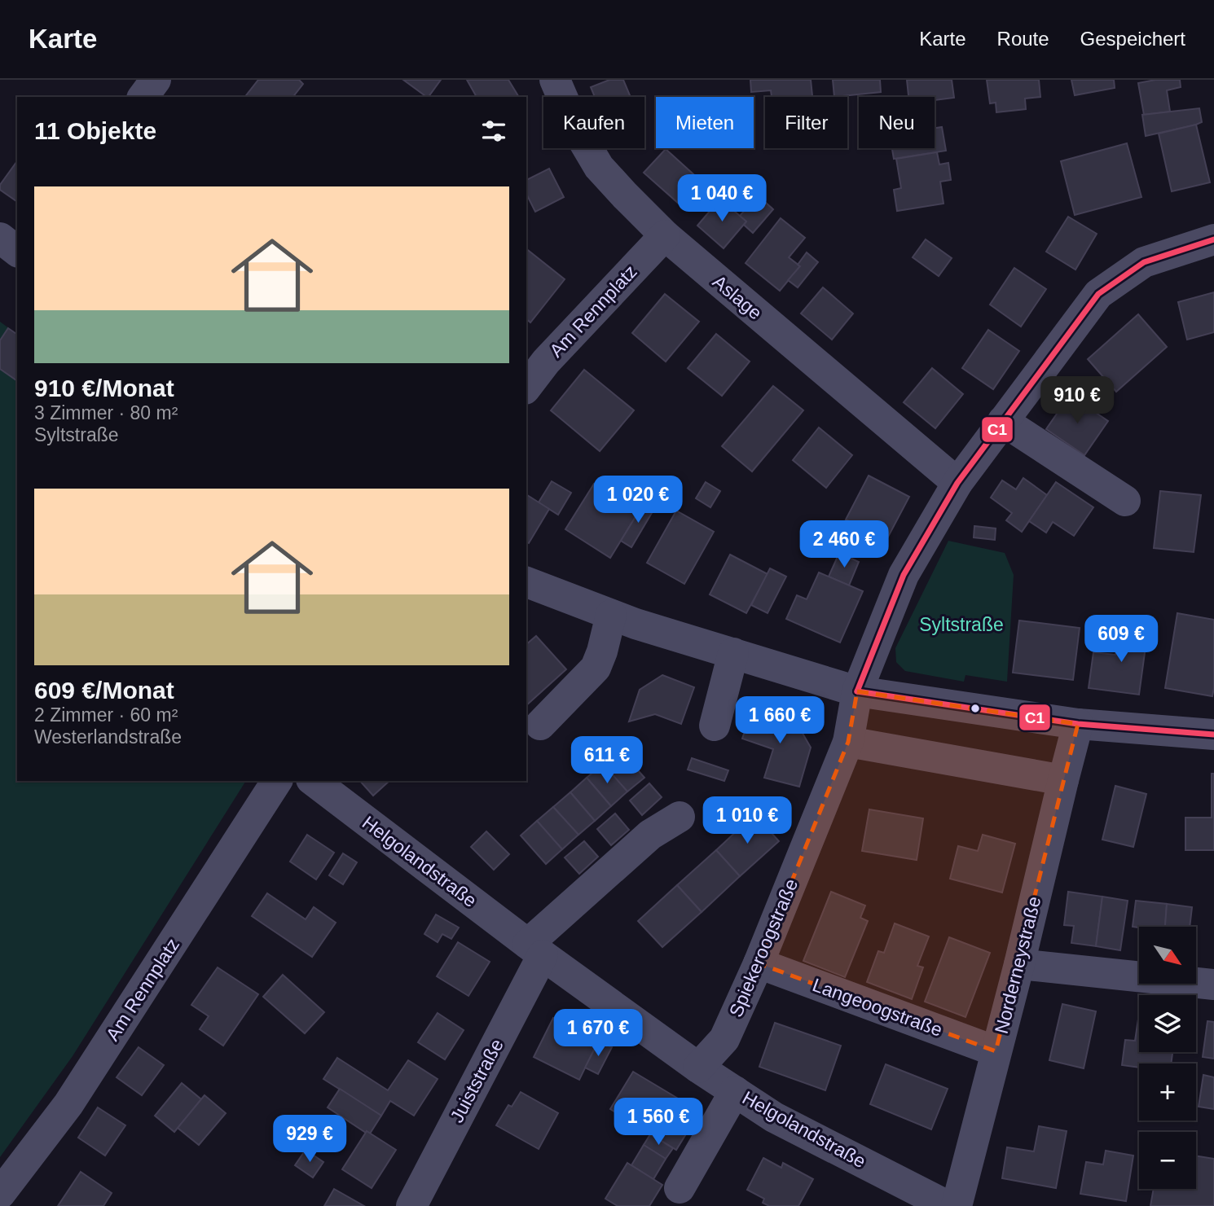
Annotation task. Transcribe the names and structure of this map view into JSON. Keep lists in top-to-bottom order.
{
  "streets": {
    "street": [
      "Aslage",
      "Am Rennplatz",
      "Helgolandstraße",
      "Spiekeroogstraße",
      "Norderneystraße",
      "Langeoogstraße",
      "Juiststraße"
    ]
  },
  "crossings": [
    ["Aslage", "Am Rennplatz"],
    ["Helgolandstraße", "Spiekeroogstraße"],
    ["Helgolandstraße", "Juiststraße"],
    ["Spiekeroogstraße", "Langeoogstraße"],
    ["Norderneystraße", "Langeoogstraße"]
  ],
  "parks": ["Syltstraße"],
  "lines": ["transit line C1"],
  "north": "bottom right",
  "page": {
    "header": "Karte",
    "nav": ["Karte", "Route", "Gespeichert"],
    "chip": [
      "Kaufen",
      "Mieten",
      "Filter",
      "Neu"
    ],
    "heading": "11 Objekte",
    "list": [
      {
        "name": "910 €/Monat",
        "note": "3 Zimmer · 80 m² · Syltstraße"
      },
      {
        "name": "609 €/Monat",
        "note": "2 Zimmer · 60 m² · Westerlandstraße"
      }
    ],
    "price": [
      "1 040 €",
      "910 €",
      "1 020 €",
      "2 460 €",
      "609 €",
      "1 660 €",
      "611 €",
      "1 010 €",
      "1 670 €",
      "1 560 €",
      "929 €"
    ],
    "map_buttons": ["+", "−"]
  }
}
